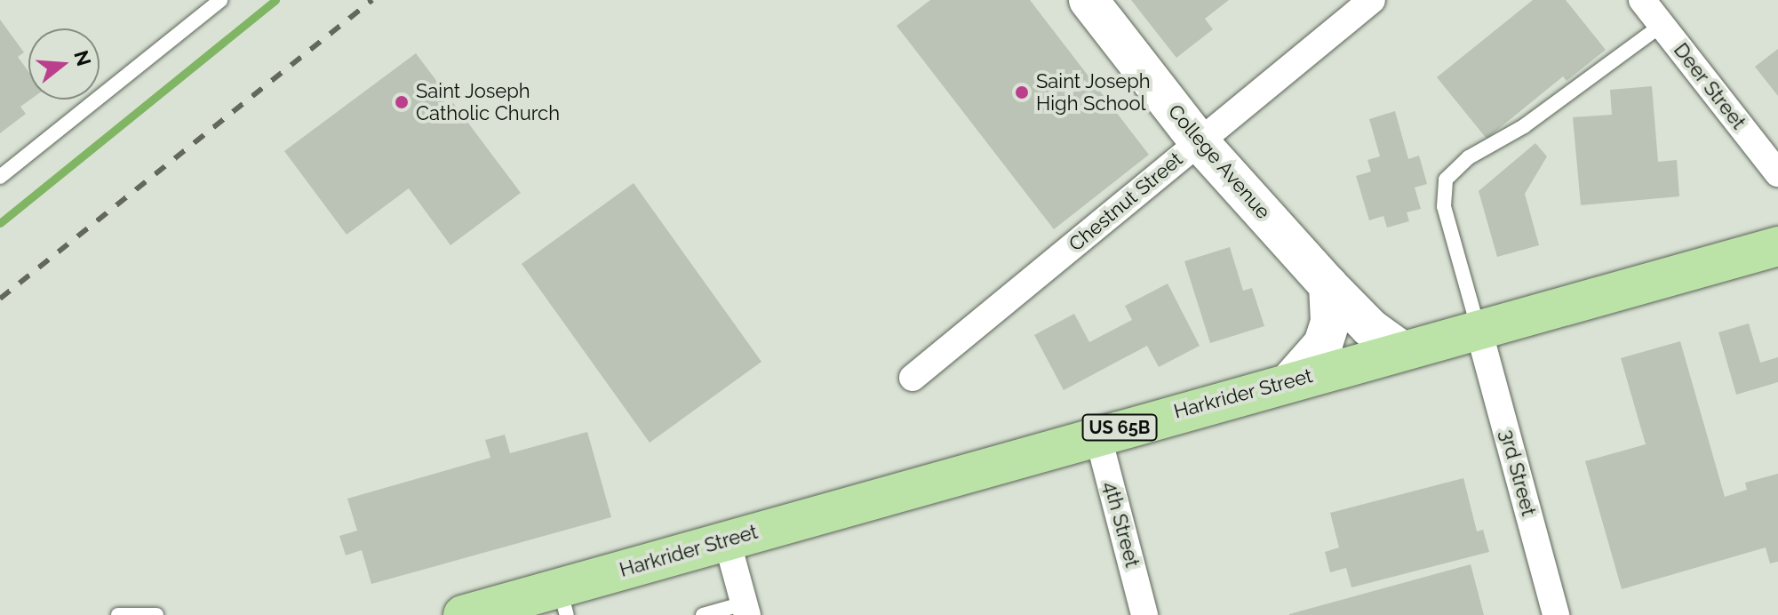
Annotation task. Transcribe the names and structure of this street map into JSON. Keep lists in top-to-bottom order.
{
  "streets": {
    "main road": ["Harkrider Street", "US 65B"],
    "street": [
      "Deer Street",
      "College Avenue",
      "Chestnut Street",
      "3rd Street",
      "4th Street"
    ]
  },
  "crossings": [
    ["College Avenue", "Chestnut Street"],
    ["College Avenue", "Harkrider Street"],
    ["Harkrider Street", "3rd Street"],
    ["Harkrider Street", "4th Street"]
  ],
  "places": ["Saint Joseph High School", "Saint Joseph Catholic Church"],
  "north": "right"
}
